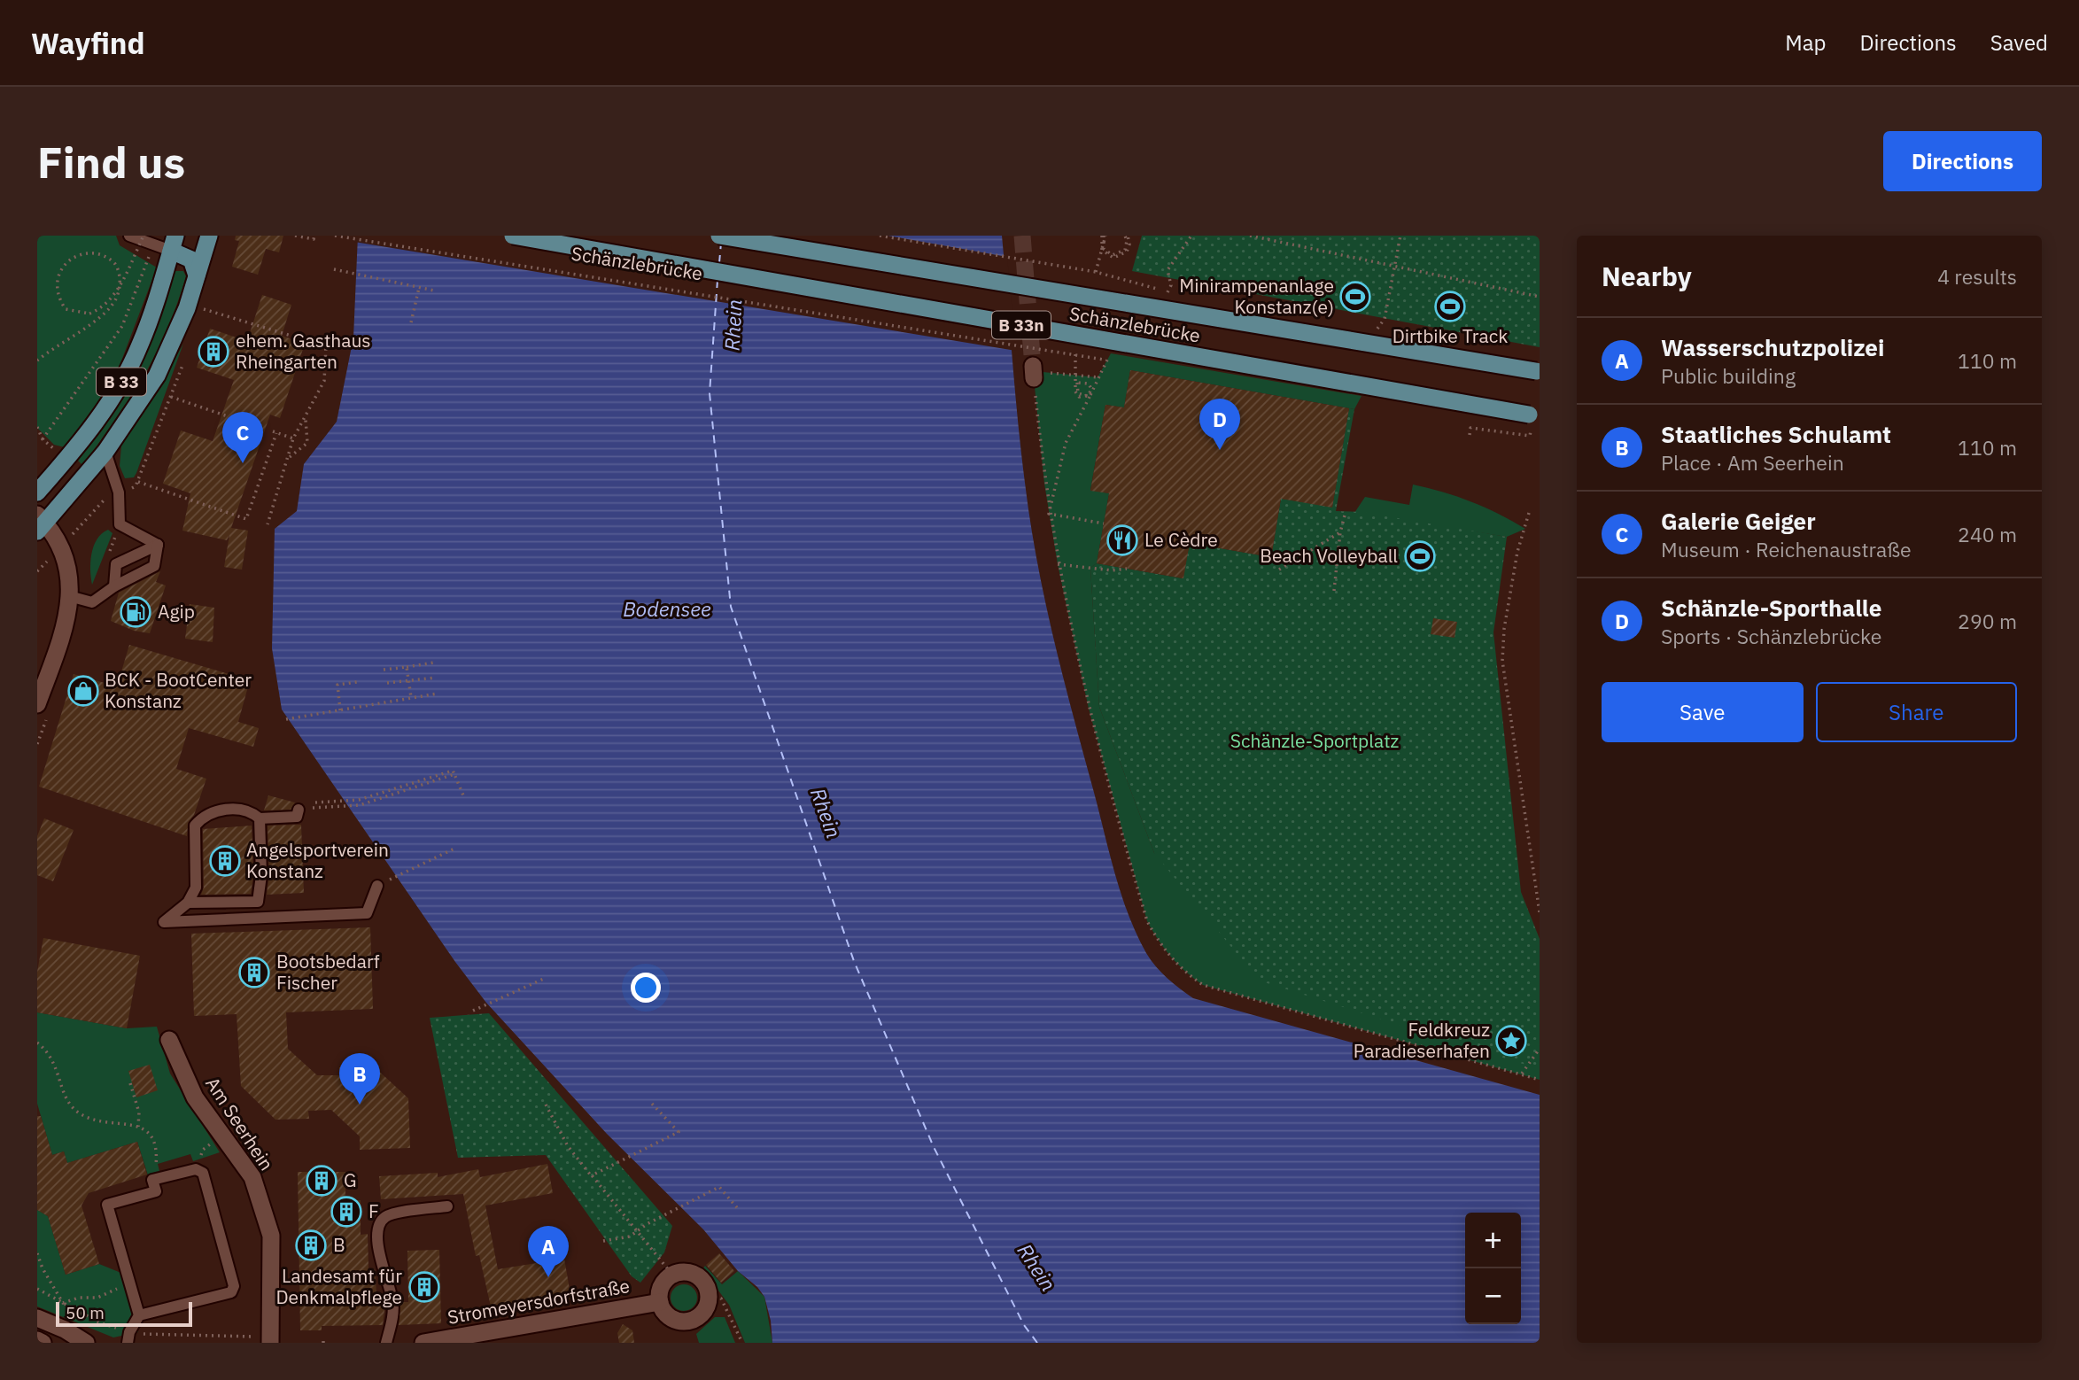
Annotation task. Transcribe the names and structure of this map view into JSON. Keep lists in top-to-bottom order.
{
  "streets": {
    "main road": ["Schänzlebrücke", "B 33n", "B 33"],
    "street": ["Am Seerhein", "Stromeyersdorfstraße"]
  },
  "water": ["Rhein", "Bodensee"],
  "parks": ["Schänzle-Sportplatz"],
  "places": {
    "sports": ["Minirampenanlage Konstanz(e)", "Dirtbike Track", "Beach Volleyball"],
    "building": [
      "ehem. Gasthaus Rheingarten",
      "Angelsportverein Konstanz",
      "Bootsbedarf Fischer",
      "G",
      "F",
      "B",
      "Landesamt für Denkmalpflege"
    ],
    "restaurant": ["Le Cèdre"],
    "fuel station": ["Agip"],
    "shop": ["BCK - BootCenter Konstanz"],
    "place": ["Feldkreuz Paradieserhafen"]
  },
  "scale_bar": "50 m",
  "page": {
    "header": "Wayfind",
    "nav": ["Map", "Directions", "Saved"],
    "buttons": [
      "Directions",
      ["Save", "Share"]
    ],
    "title": "Find us",
    "heading": ["Nearby", "4 results"],
    "list": [
      {
        "mark": "A",
        "name": "Wasserschutzpolizei",
        "note": "Public building",
        "value": "110 m"
      },
      {
        "mark": "B",
        "name": "Staatliches Schulamt",
        "note": "Place · Am Seerhein",
        "value": "110 m"
      },
      {
        "mark": "C",
        "name": "Galerie Geiger",
        "note": "Museum · Reichenaustraße",
        "value": "240 m"
      },
      {
        "mark": "D",
        "name": "Schänzle-Sporthalle",
        "note": "Sports · Schänzlebrücke",
        "value": "290 m"
      }
    ],
    "pins": [
      "D",
      "C",
      "B",
      "A"
    ],
    "map_buttons": ["+", "−"],
    "scale": "50 m"
  }
}
